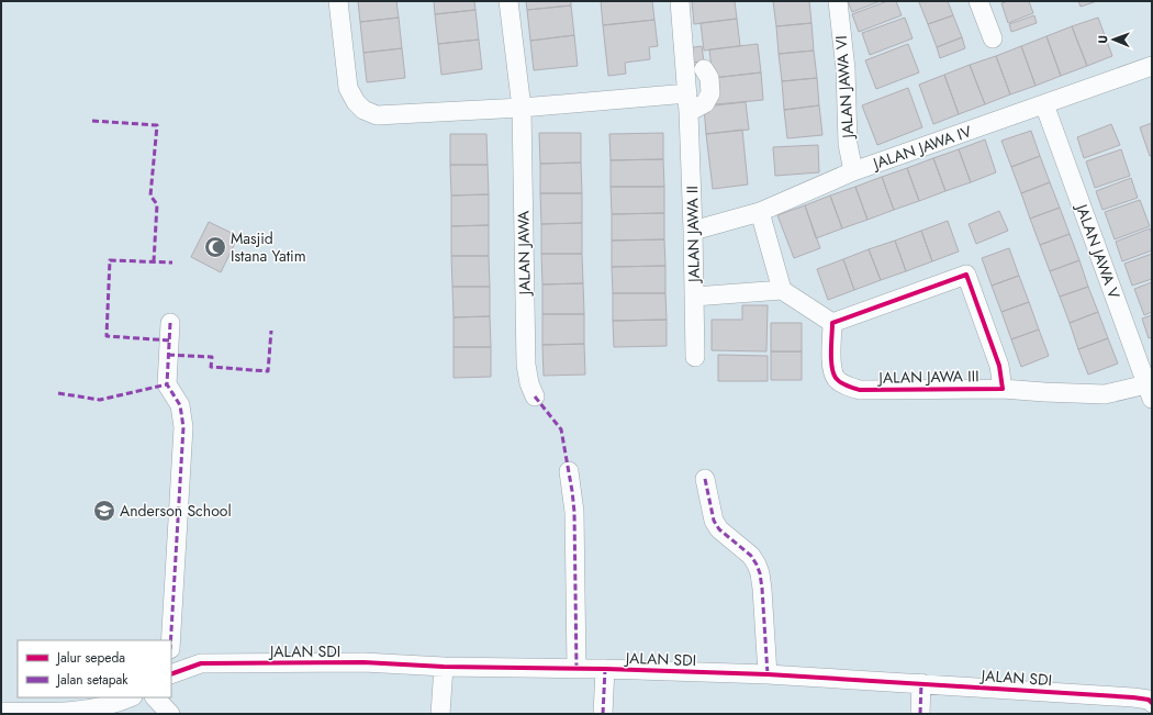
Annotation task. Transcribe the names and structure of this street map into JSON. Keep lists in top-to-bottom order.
{
  "streets": {
    "street": [
      "JALAN JAWA VI",
      "JALAN JAWA IV",
      "JALAN JAWA II",
      "JALAN JAWA V",
      "JALAN JAWA",
      "JALAN JAWA III",
      "JALAN SDI"
    ]
  },
  "crossings": [
    ["JALAN JAWA VI", "JALAN JAWA IV"],
    ["JALAN JAWA IV", "JALAN JAWA II"],
    ["JALAN JAWA IV", "JALAN JAWA V"]
  ],
  "places": {
    "mosque": ["Masjid Istana Yatim"],
    "school or university": ["Anderson School"]
  },
  "legend": ["Jalur sepeda", "Jalan setapak"],
  "north": "left"
}
